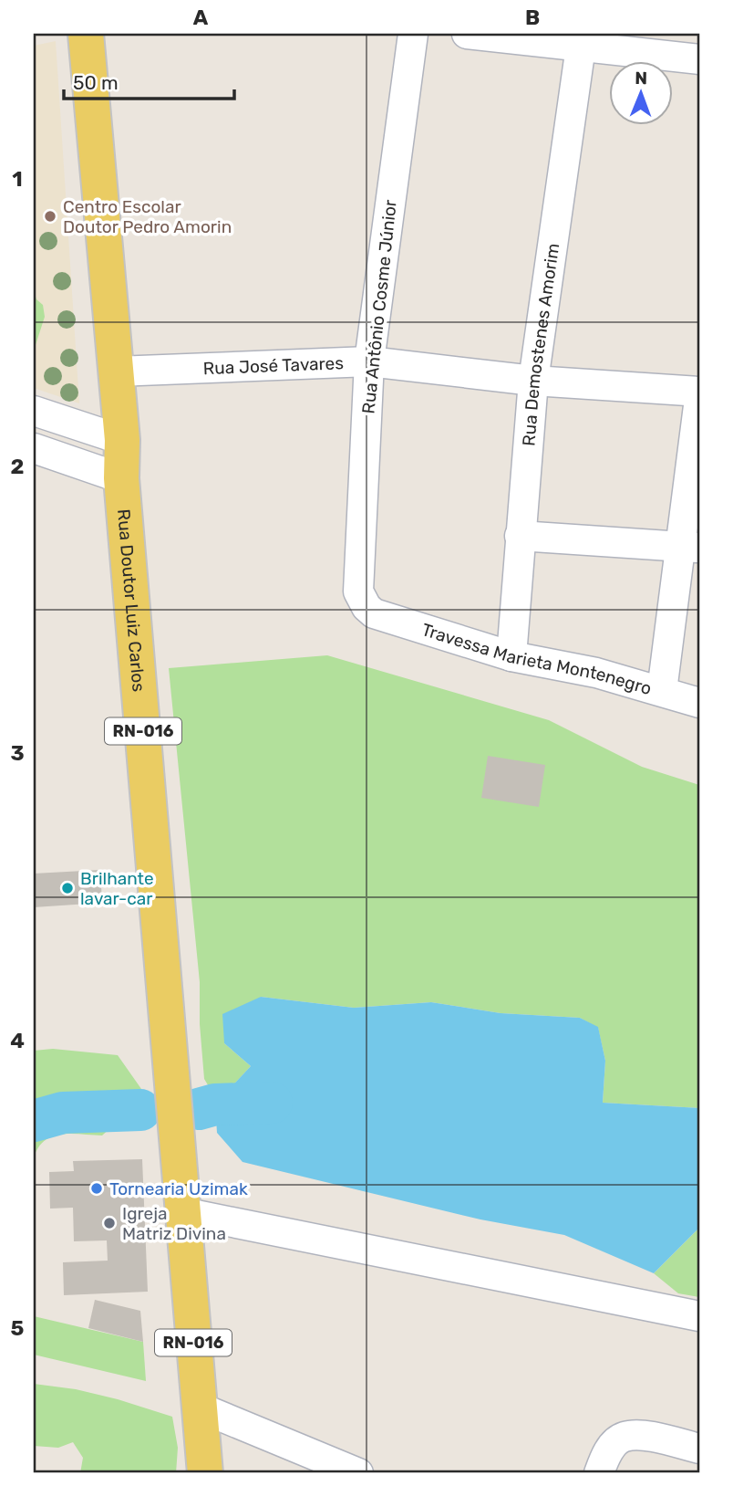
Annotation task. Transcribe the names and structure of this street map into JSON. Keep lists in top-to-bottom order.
{
  "streets": {
    "main road": ["Rua Doutor Luiz Carlos", "RN-016"],
    "street": [
      "Rua Antônio Cosme Júnior",
      "Rua Demostenes Amorim",
      "Rua José Tavares",
      "Travessa Marieta Montenegro"
    ]
  },
  "crossings": [
    ["Rua Antônio Cosme Júnior", "Rua José Tavares"],
    ["Rua Antônio Cosme Júnior", "Travessa Marieta Montenegro"],
    ["Rua Demostenes Amorim", "Rua José Tavares"],
    ["Rua Demostenes Amorim", "Travessa Marieta Montenegro"],
    ["Rua José Tavares", "Rua Doutor Luiz Carlos"]
  ],
  "places": [
    "Centro Escolar Doutor Pedro Amorin",
    "Brilhante lavar-car",
    "Tornearia Uzimak",
    "Igreja Matriz Divina"
  ],
  "scale_bar": "50 m",
  "north": "top",
  "grid": {
    "columns": ["A", "B"],
    "rows": [
      "1",
      "2",
      "3",
      "4",
      "5"
    ]
  }
}
